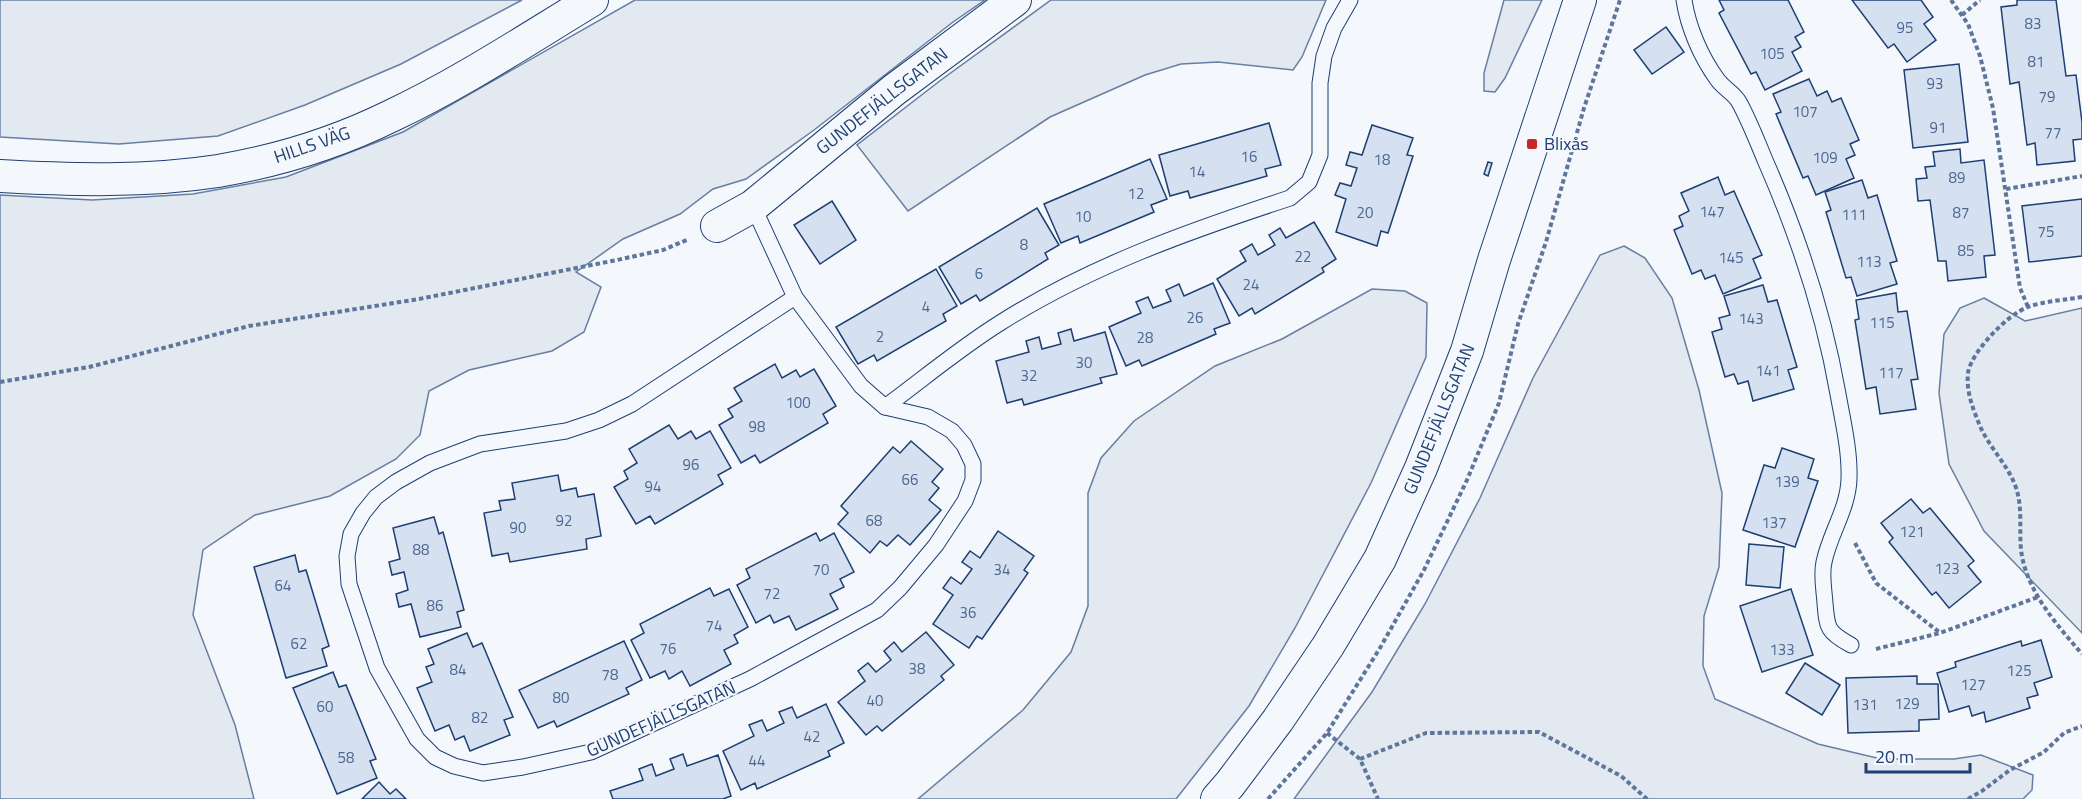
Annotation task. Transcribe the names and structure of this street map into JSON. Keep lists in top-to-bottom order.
{
  "streets": {
    "street": ["GUNDEFJÄLLSGATAN", "HILLS VÄG"]
  },
  "places": {
    "transit": ["Blixås"]
  },
  "house_numbers": [
    "83",
    "95",
    "105",
    "81",
    "93",
    "79",
    "107",
    "91",
    "77",
    "16",
    "109",
    "18",
    "14",
    "89",
    "12",
    "147",
    "20",
    "87",
    "111",
    "10",
    "75",
    "8",
    "85",
    "22",
    "145",
    "113",
    "6",
    "24",
    "4",
    "26",
    "143",
    "115",
    "2",
    "28",
    "30",
    "141",
    "117",
    "32",
    "100",
    "98",
    "96",
    "66",
    "139",
    "94",
    "92",
    "68",
    "137",
    "90",
    "121",
    "88",
    "123",
    "70",
    "34",
    "64",
    "72",
    "86",
    "36",
    "74",
    "62",
    "76",
    "133",
    "38",
    "84",
    "125",
    "78",
    "127",
    "80",
    "40",
    "129",
    "131",
    "60",
    "82",
    "42",
    "58",
    "44"
  ],
  "scale_bar": "20 m"
}
